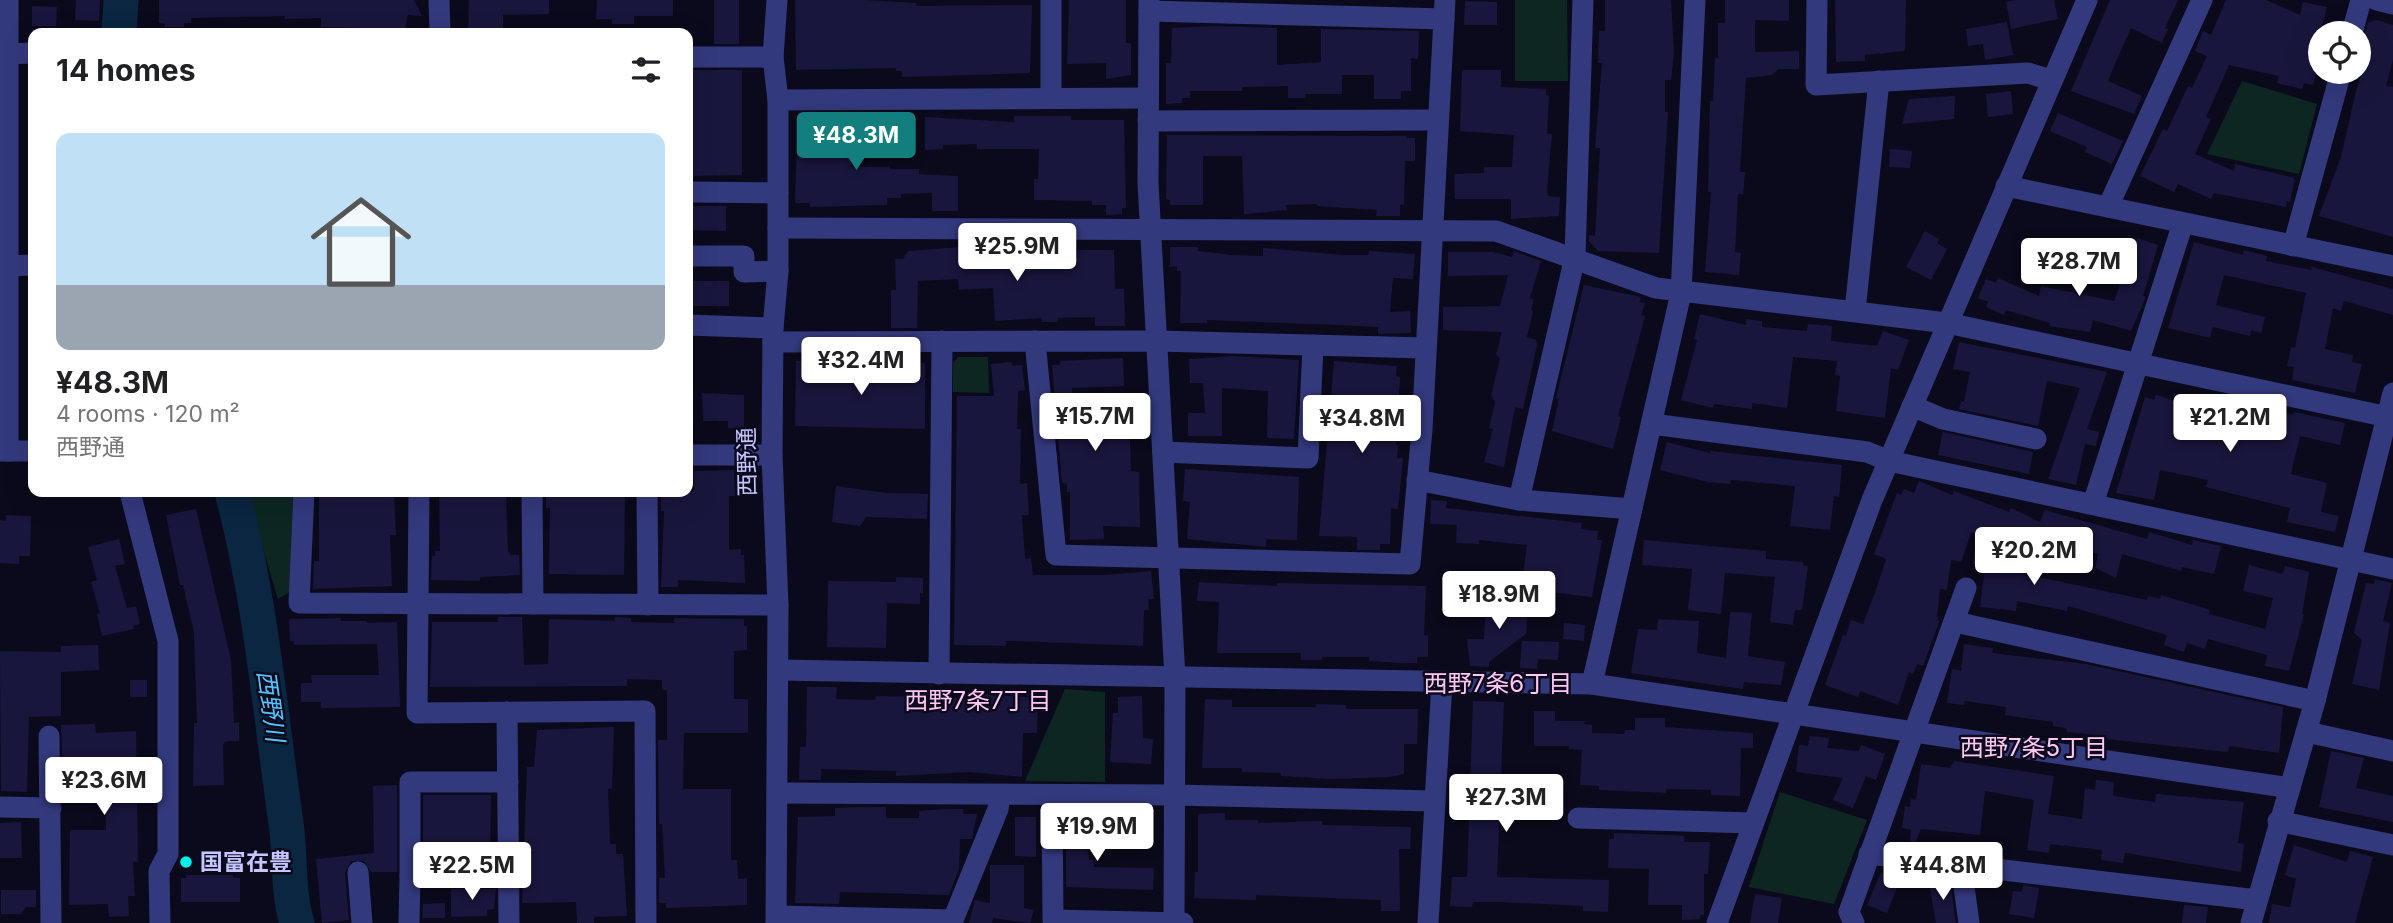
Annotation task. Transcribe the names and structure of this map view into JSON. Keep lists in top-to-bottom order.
{
  "streets": {
    "street": ["西野通"]
  },
  "districts": ["西野7条6丁目", "西野7条7丁目", "西野7条5丁目"],
  "water": ["西野川"],
  "places": ["国富在豊"],
  "page": {
    "heading": "14 homes",
    "price": [
      "¥48.3M",
      "¥25.9M",
      "¥28.7M",
      "¥32.4M",
      "¥15.7M",
      "¥21.2M",
      "¥34.8M",
      "¥20.2M",
      "¥18.9M",
      "¥23.6M",
      "¥27.3M",
      "¥19.9M",
      "¥22.5M",
      "¥44.8M"
    ],
    "list": [
      {
        "name": "¥48.3M",
        "note": "4 rooms · 120 m² · 西野通"
      }
    ]
  }
}
